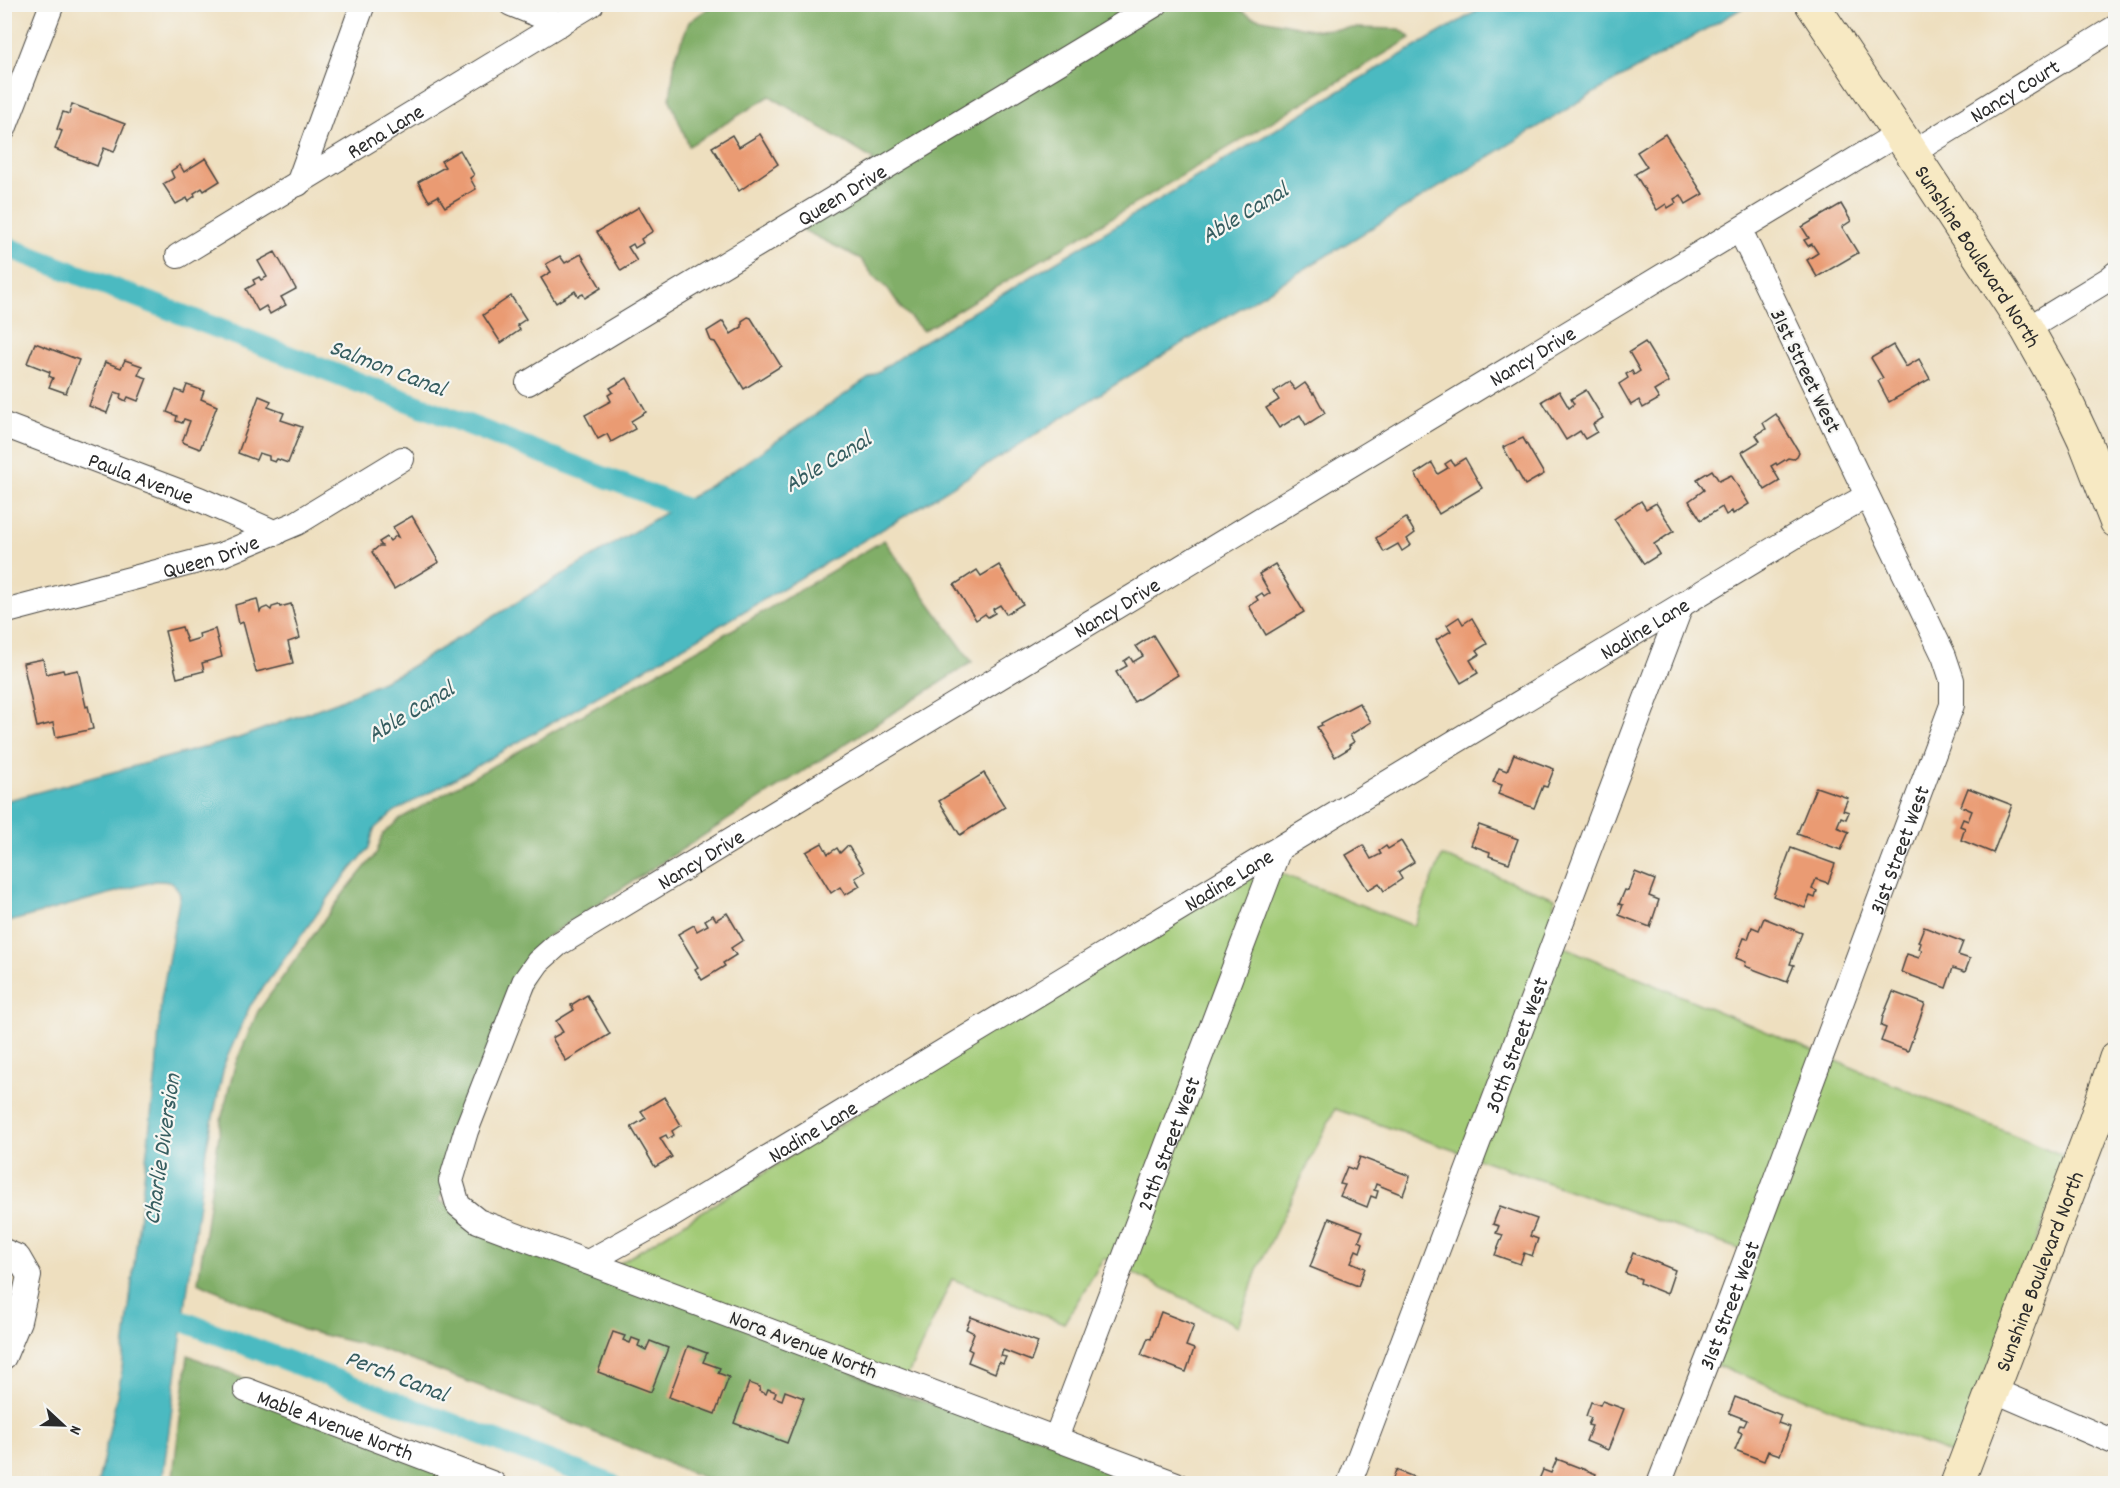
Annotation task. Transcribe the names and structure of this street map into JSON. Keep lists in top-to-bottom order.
{
  "streets": {
    "street": [
      "Nancy Court",
      "Rena Lane",
      "Queen Drive",
      "Sunshine Boulevard North",
      "Nancy Drive",
      "31st Street West",
      "Paula Avenue",
      "Nadine Lane",
      "30th Street West",
      "29th Street West",
      "Nora Avenue North",
      "Mable Avenue North"
    ]
  },
  "crossings": [
    ["Nancy Court", "Sunshine Boulevard North"],
    ["Nancy Court", "Nancy Drive"],
    ["Queen Drive", "Paula Avenue"],
    ["Sunshine Boulevard North", "Nancy Drive"],
    ["Nancy Drive", "31st Street West"],
    ["Nancy Drive", "Nora Avenue North"],
    ["31st Street West", "Nadine Lane"],
    ["Nadine Lane", "30th Street West"],
    ["Nadine Lane", "29th Street West"],
    ["Nadine Lane", "Nora Avenue North"],
    ["29th Street West", "Nora Avenue North"]
  ],
  "water": [
    "Able Canal",
    "Salmon Canal",
    "Charlie Diversion",
    "Perch Canal"
  ],
  "north": "right"
}
